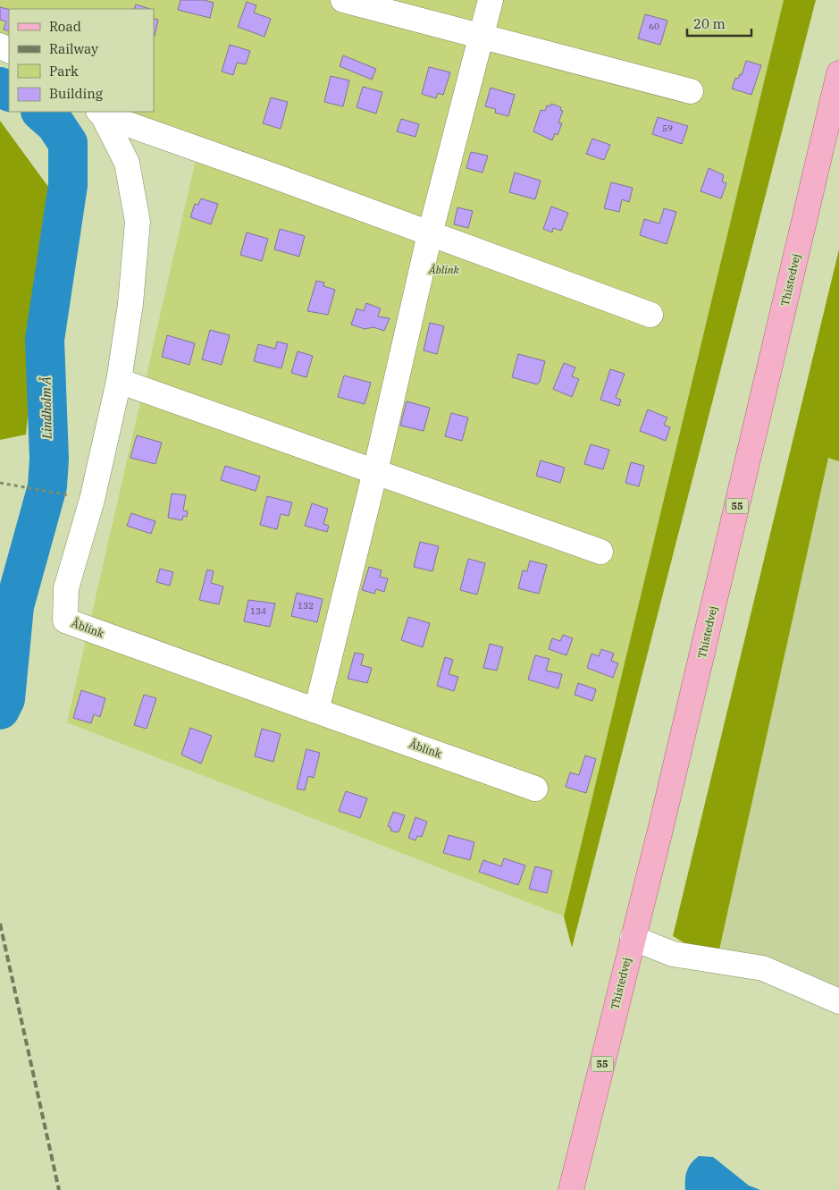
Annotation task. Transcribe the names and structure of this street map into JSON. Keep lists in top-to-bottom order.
{
  "streets": {
    "main road": ["Thistedvej", "55"],
    "street": ["Åblink"]
  },
  "water": ["Lindholm Å"],
  "parks": ["Åblink"],
  "house_numbers": [
    "60",
    "59",
    "132",
    "134"
  ],
  "legend": [
    "Road",
    "Railway",
    "Park",
    "Building"
  ],
  "scale_bar": "20 m"
}
